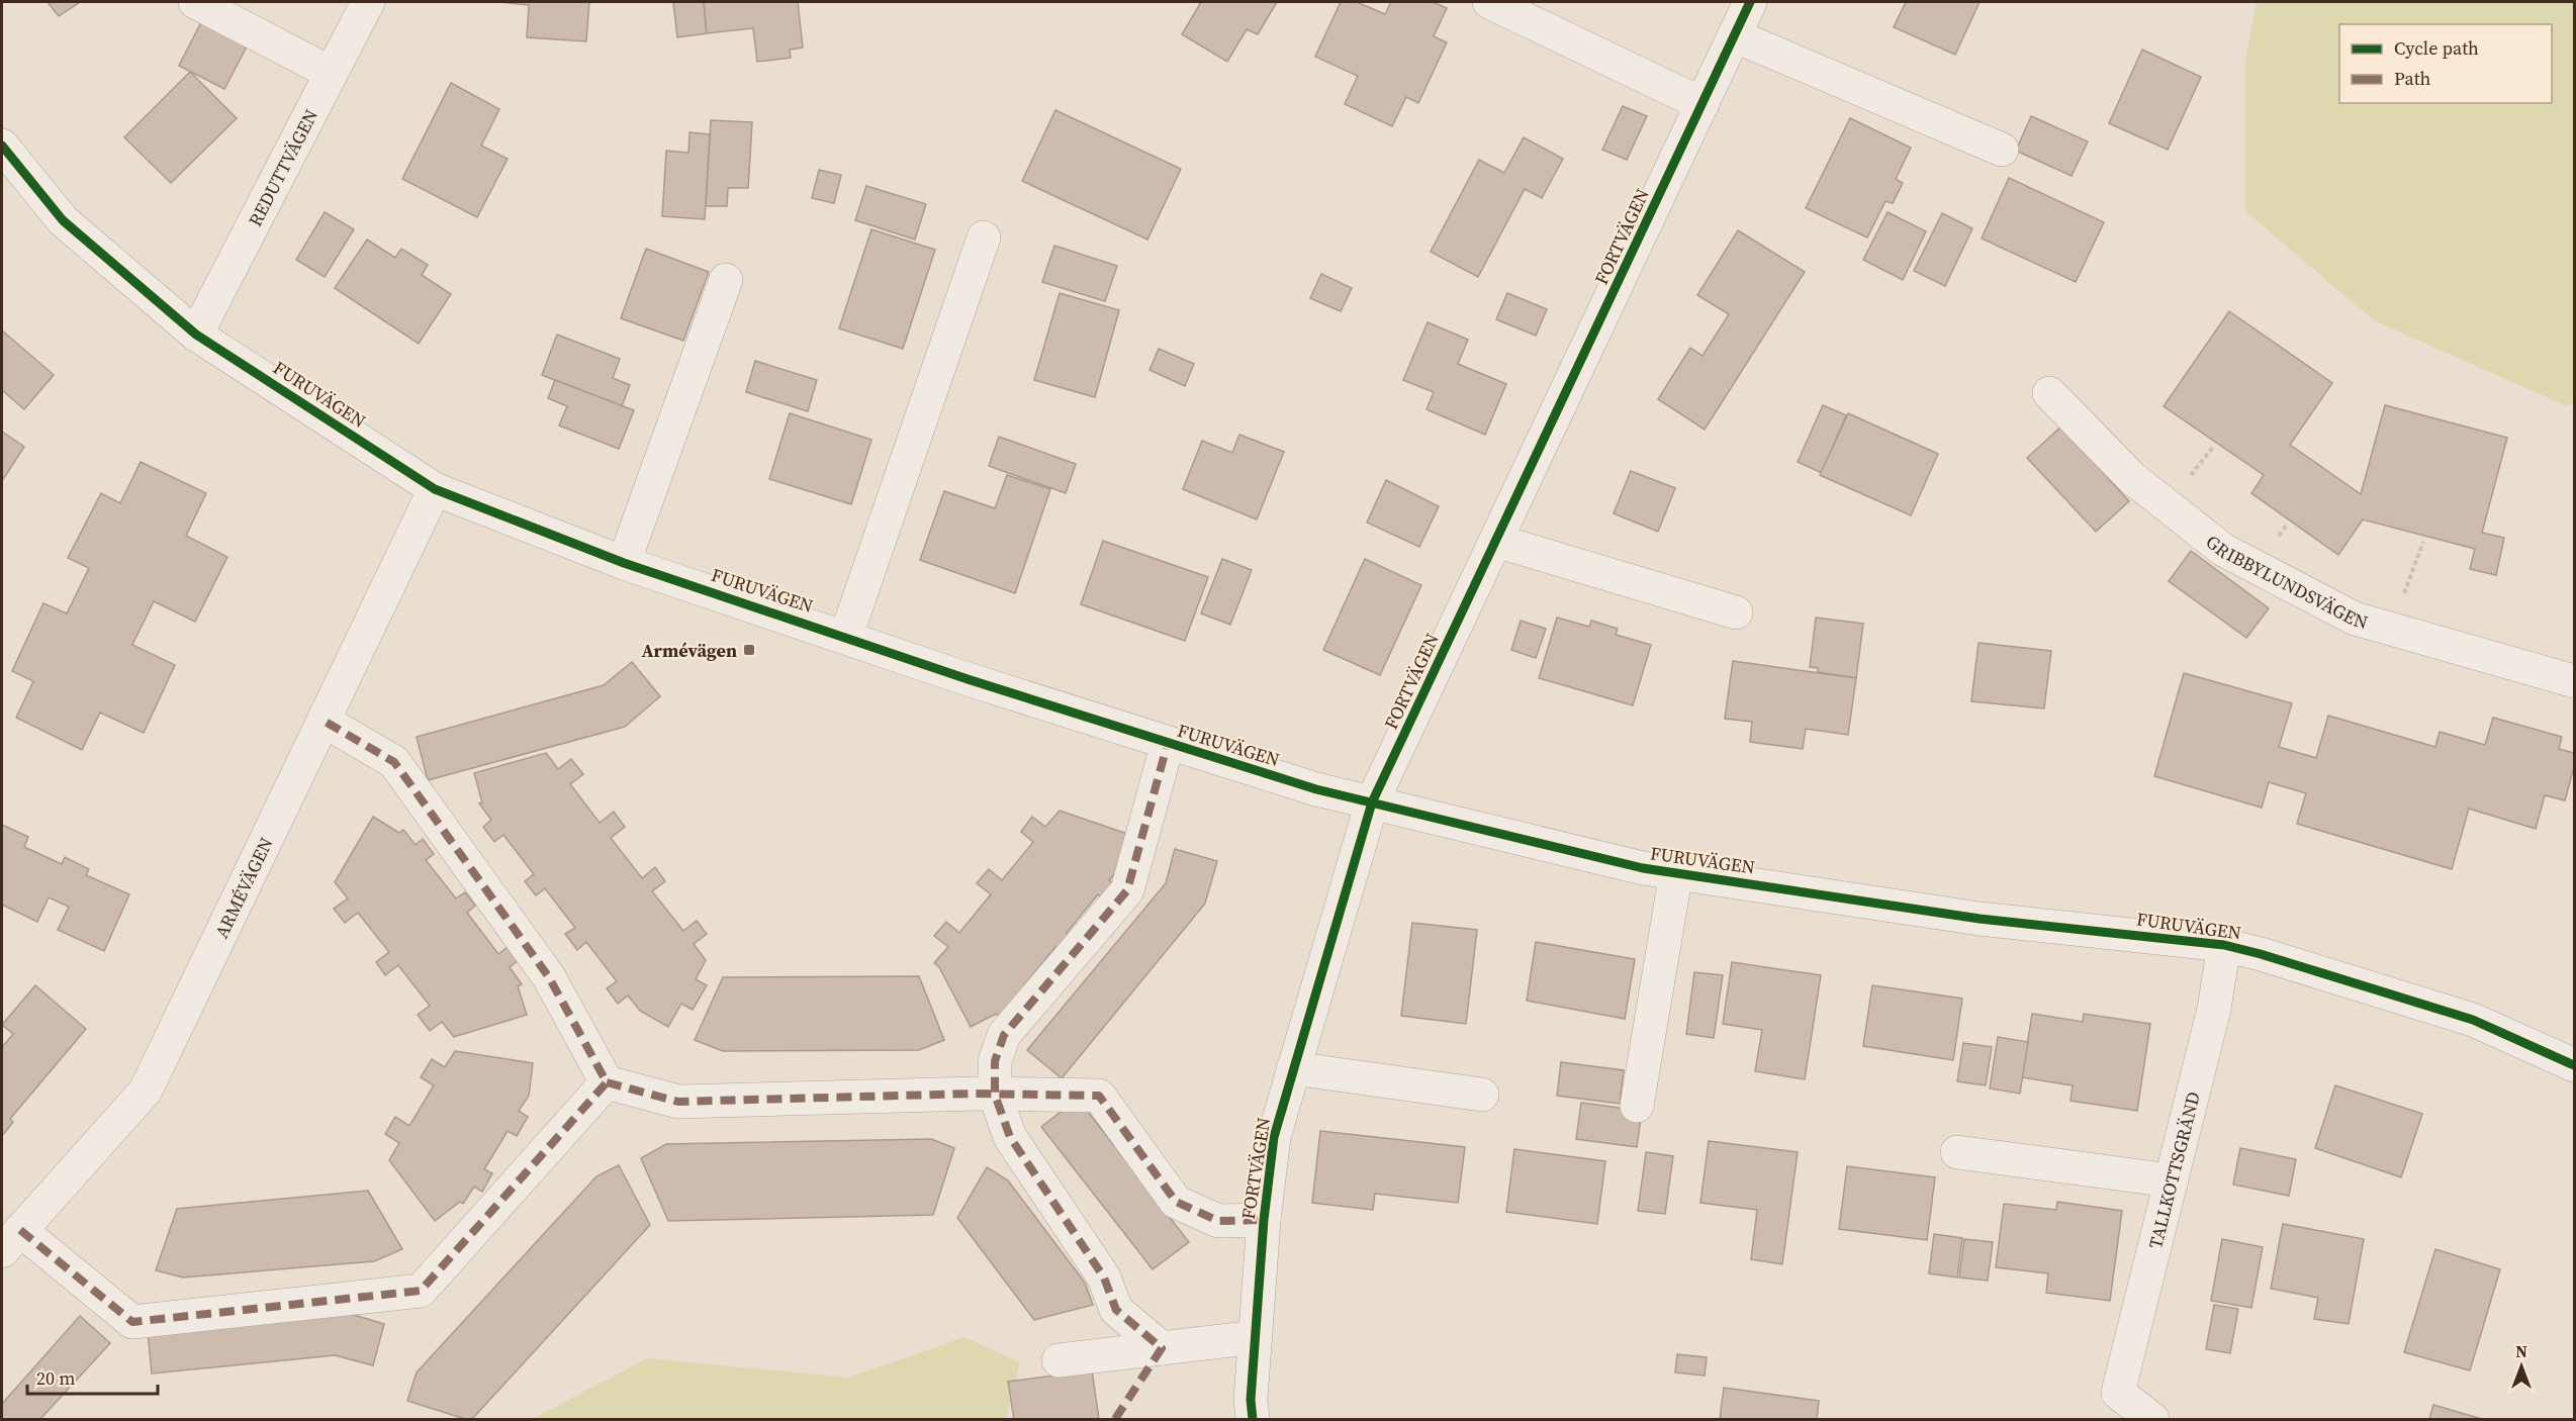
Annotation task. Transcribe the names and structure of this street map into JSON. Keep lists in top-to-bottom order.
{
  "streets": {
    "street": [
      "REDUTTVÄGEN",
      "FORTVÄGEN",
      "FURUVÄGEN",
      "GRIBBYLUNDSVÄGEN",
      "ARMÉVÄGEN",
      "TALLKOTTSGRÄND"
    ]
  },
  "crossings": [
    ["REDUTTVÄGEN", "FURUVÄGEN"],
    ["FORTVÄGEN", "FURUVÄGEN"],
    ["FURUVÄGEN", "ARMÉVÄGEN"],
    ["FURUVÄGEN", "TALLKOTTSGRÄND"]
  ],
  "places": {
    "transit": ["Armévägen"]
  },
  "legend": ["Cycle path", "Path"],
  "scale_bar": "20 m",
  "north": "top"
}
